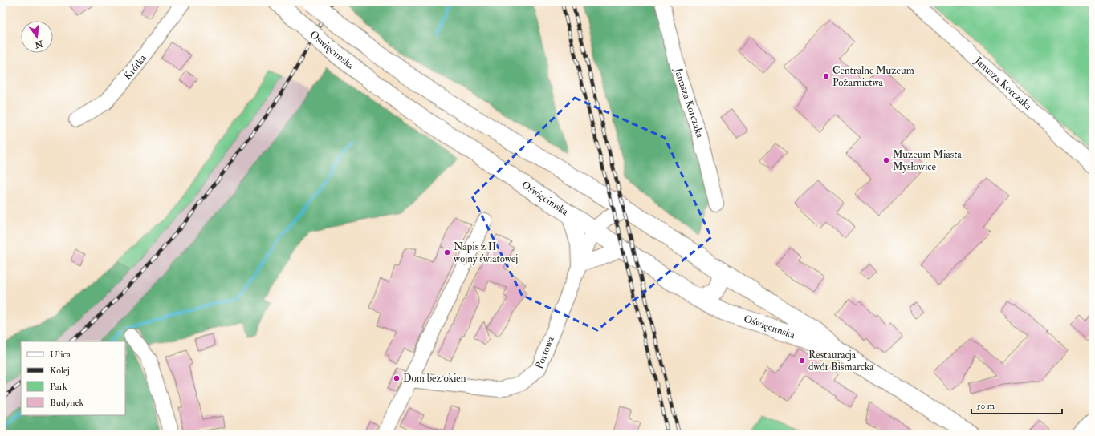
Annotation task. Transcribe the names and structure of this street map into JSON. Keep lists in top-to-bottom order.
{
  "streets": {
    "main road": ["Oświęcimska"],
    "street": ["Krótka", "Janusza Korczaka", "Portowa"]
  },
  "crossings": [
    ["Oświęcimska", "Portowa"]
  ],
  "places": [
    "Centralne Muzeum Pożarnictwa",
    "Muzeum Miasta Mysłowice",
    "Napis z II wojny światowej",
    "Restauracja dwór Bismarcka",
    "Dom bez okien"
  ],
  "legend": [
    "Ulica",
    "Kolej",
    "Park",
    "Budynek"
  ],
  "scale_bar": "50 m",
  "north": "bottom"
}
